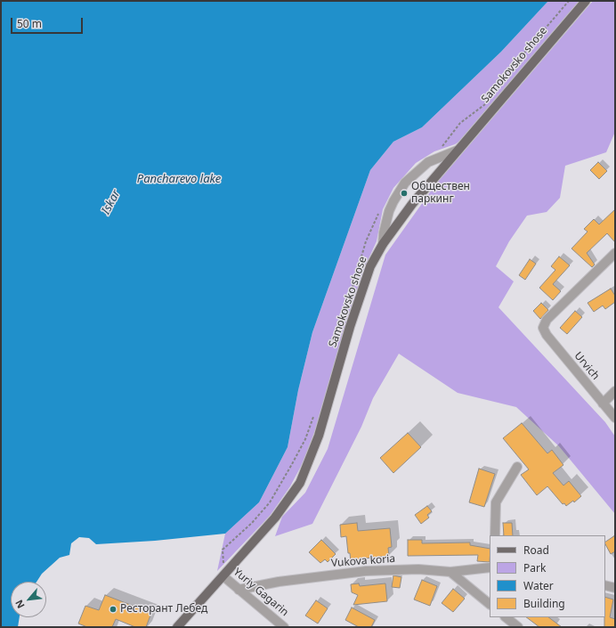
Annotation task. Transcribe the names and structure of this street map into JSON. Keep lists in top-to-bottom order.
{
  "streets": {
    "main road": ["Samokovsko shose"],
    "street": ["Urvich", "Vukova koria", "Yuriy Gagarin"]
  },
  "crossings": [
    ["Samokovsko shose", "Yuriy Gagarin"],
    ["Vukova koria", "Yuriy Gagarin"]
  ],
  "water": ["Pancharevo lake", "Iskar"],
  "places": ["Обществен паркинг", "Ресторант Лебед"],
  "legend": [
    "Road",
    "Park",
    "Water",
    "Building"
  ],
  "scale_bar": "50 m",
  "north": "bottom left"
}
